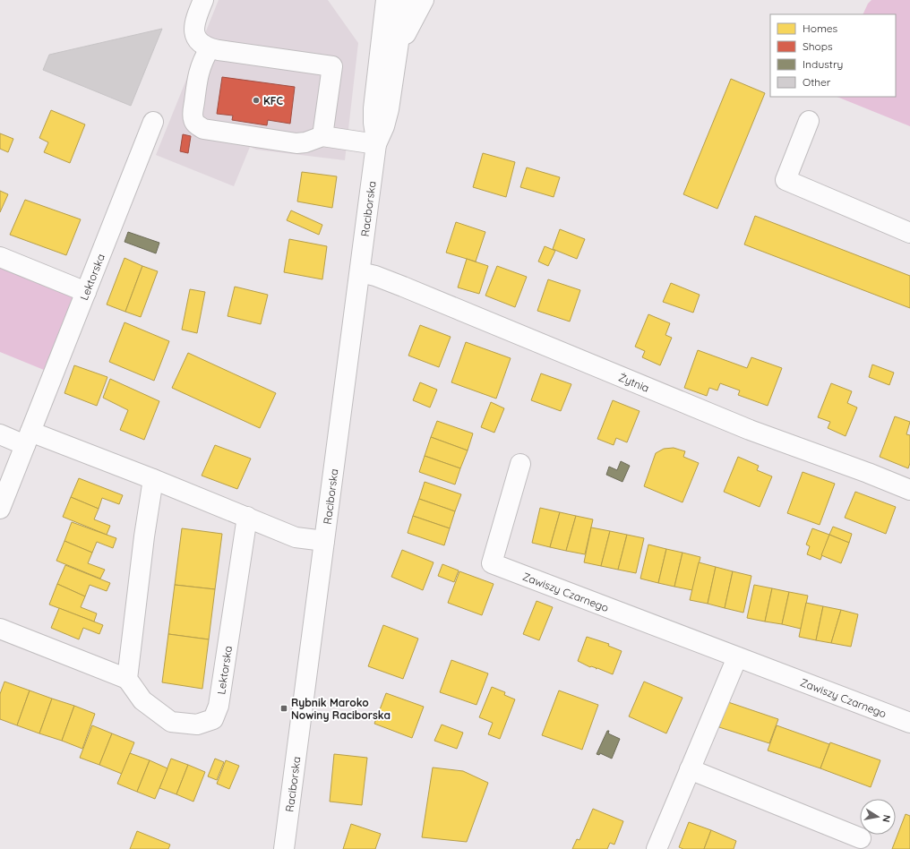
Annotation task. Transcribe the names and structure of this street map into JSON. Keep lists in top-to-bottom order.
{
  "streets": {
    "street": [
      "Raciborska",
      "Lektorska",
      "Żytnia",
      "Zawiszy Czarnego"
    ]
  },
  "crossings": [
    ["Raciborska", "Żytnia"]
  ],
  "places": {
    "other": ["KFC"],
    "transit": ["Rybnik Maroko Nowiny Raciborska"]
  },
  "legend": [
    "Homes",
    "Shops",
    "Industry",
    "Other"
  ],
  "north": "right"
}
